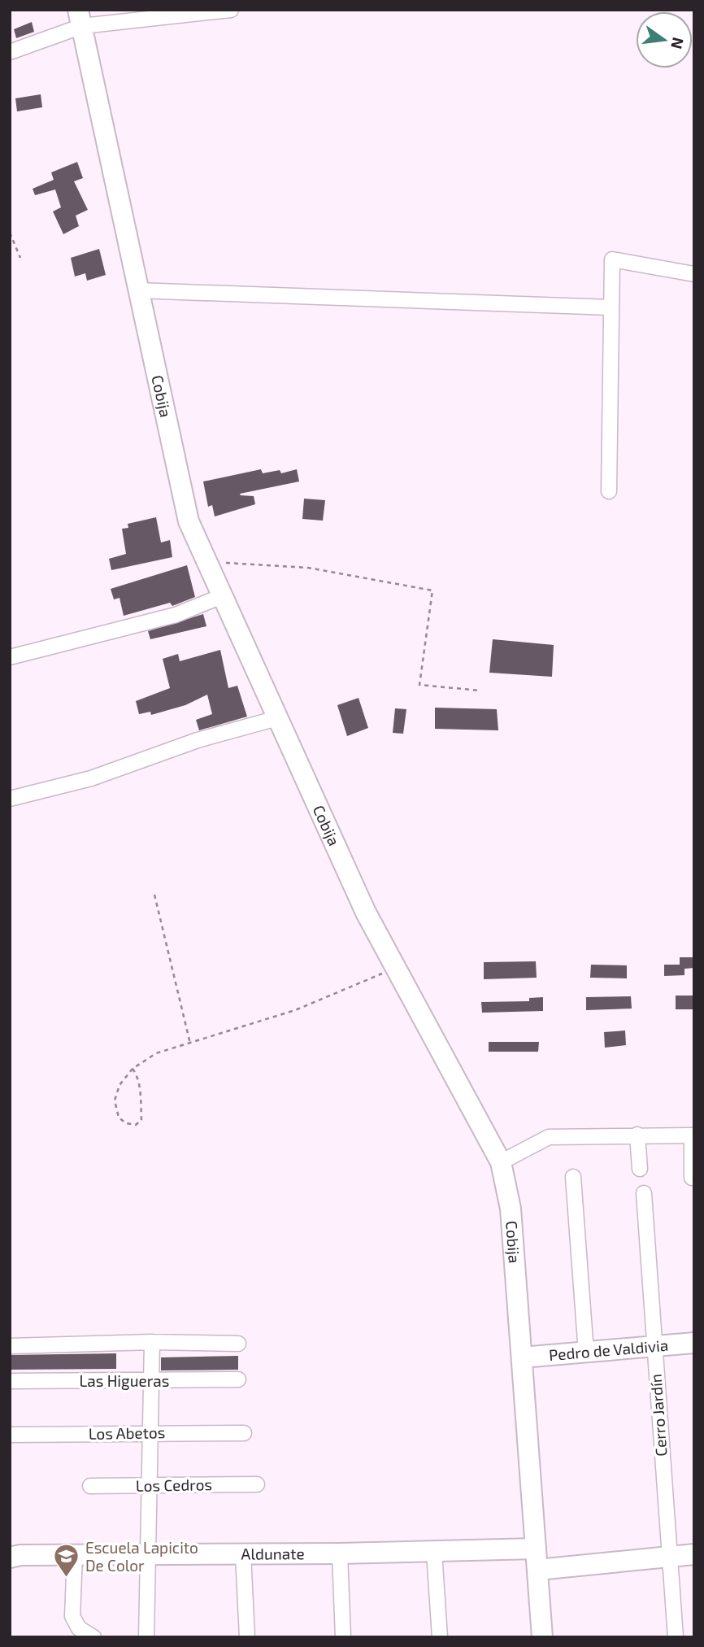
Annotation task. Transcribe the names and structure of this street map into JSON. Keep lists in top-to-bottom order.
{
  "streets": {
    "street": [
      "Cobija",
      "Pedro de Valdivia",
      "Las Higueras",
      "Cerro Jardín",
      "Los Abetos",
      "Los Cedros",
      "Aldunate"
    ]
  },
  "crossings": [
    ["Cobija", "Pedro de Valdivia"],
    ["Cobija", "Aldunate"],
    ["Pedro de Valdivia", "Cerro Jardín"]
  ],
  "places": {
    "school or university": ["Escuela Lapicito De Color"]
  },
  "north": "right"
}
